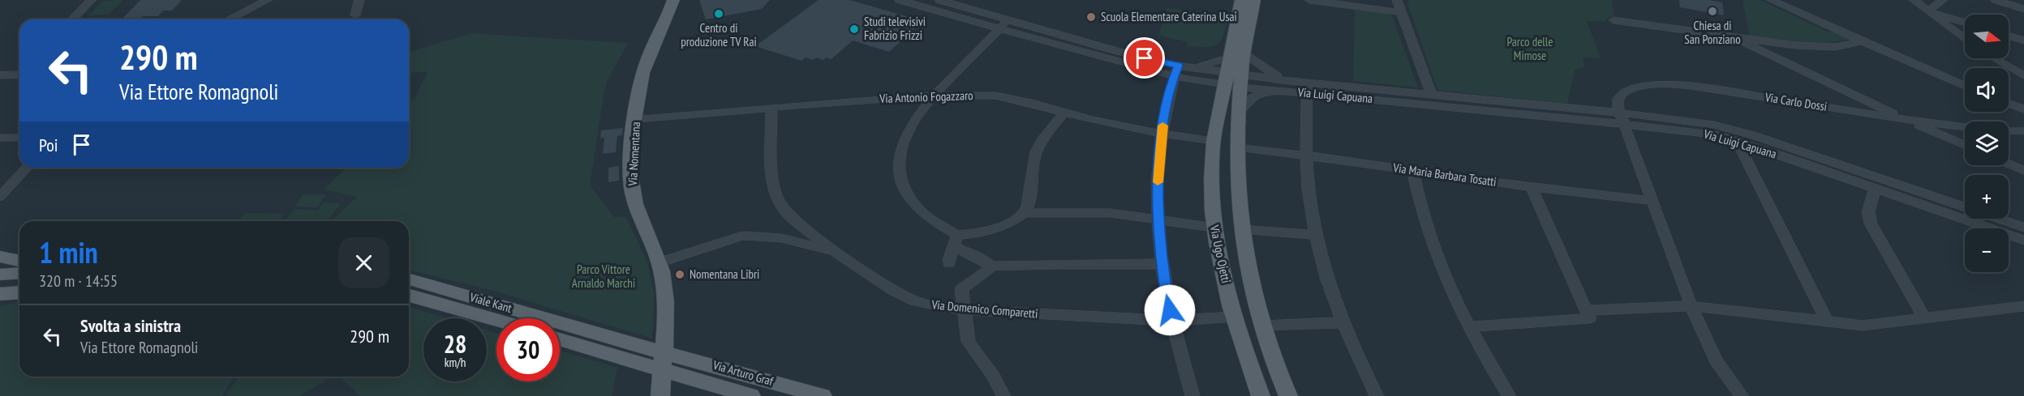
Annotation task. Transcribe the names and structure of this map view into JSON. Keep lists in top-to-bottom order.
{
  "streets": {
    "main road": [
      "Via Nomentana",
      "Via Ugo Ojetti",
      "Viale Kant",
      "Via Arturo Graf"
    ],
    "street": [
      "Via Luigi Capuana",
      "Via Antonio Fogazzaro",
      "Via Carlo Dossi",
      "Via Maria Barbara Tosatti",
      "Via Domenico Comparetti"
    ]
  },
  "crossings": [
    ["Via Luigi Capuana", "Via Carlo Dossi"],
    ["Via Antonio Fogazzaro", "Via Nomentana"],
    ["Via Antonio Fogazzaro", "Via Ugo Ojetti"],
    ["Via Antonio Fogazzaro", "Via Domenico Comparetti"],
    ["Via Nomentana", "Viale Kant"],
    ["Via Nomentana", "Via Arturo Graf"],
    ["Via Maria Barbara Tosatti", "Via Ugo Ojetti"],
    ["Via Ugo Ojetti", "Via Domenico Comparetti"],
    ["Viale Kant", "Via Arturo Graf"]
  ],
  "parks": ["Parco delle Mimose", "Parco Vittore Arnaldo Marchi"],
  "places": [
    "Chiesa di San Ponziano",
    "Centro di produzione TV Rai",
    "Scuola Elementare Caterina Usai",
    "Studi televisivi Fabrizio Frizzi",
    "Nomentana Libri"
  ],
  "north": "right",
  "page": {
    "map_buttons": ["+", "−"],
    "turn": ["290 m", "Via Ettore Romagnoli"],
    "then": "Poi",
    "heading": ["1 min", "320 m · 14:55"],
    "list": [
      {
        "name": "Svolta a sinistra",
        "note": "Via Ettore Romagnoli",
        "value": "290 m"
      }
    ],
    "speed": "28 km/h",
    "limit": "30"
  }
}
